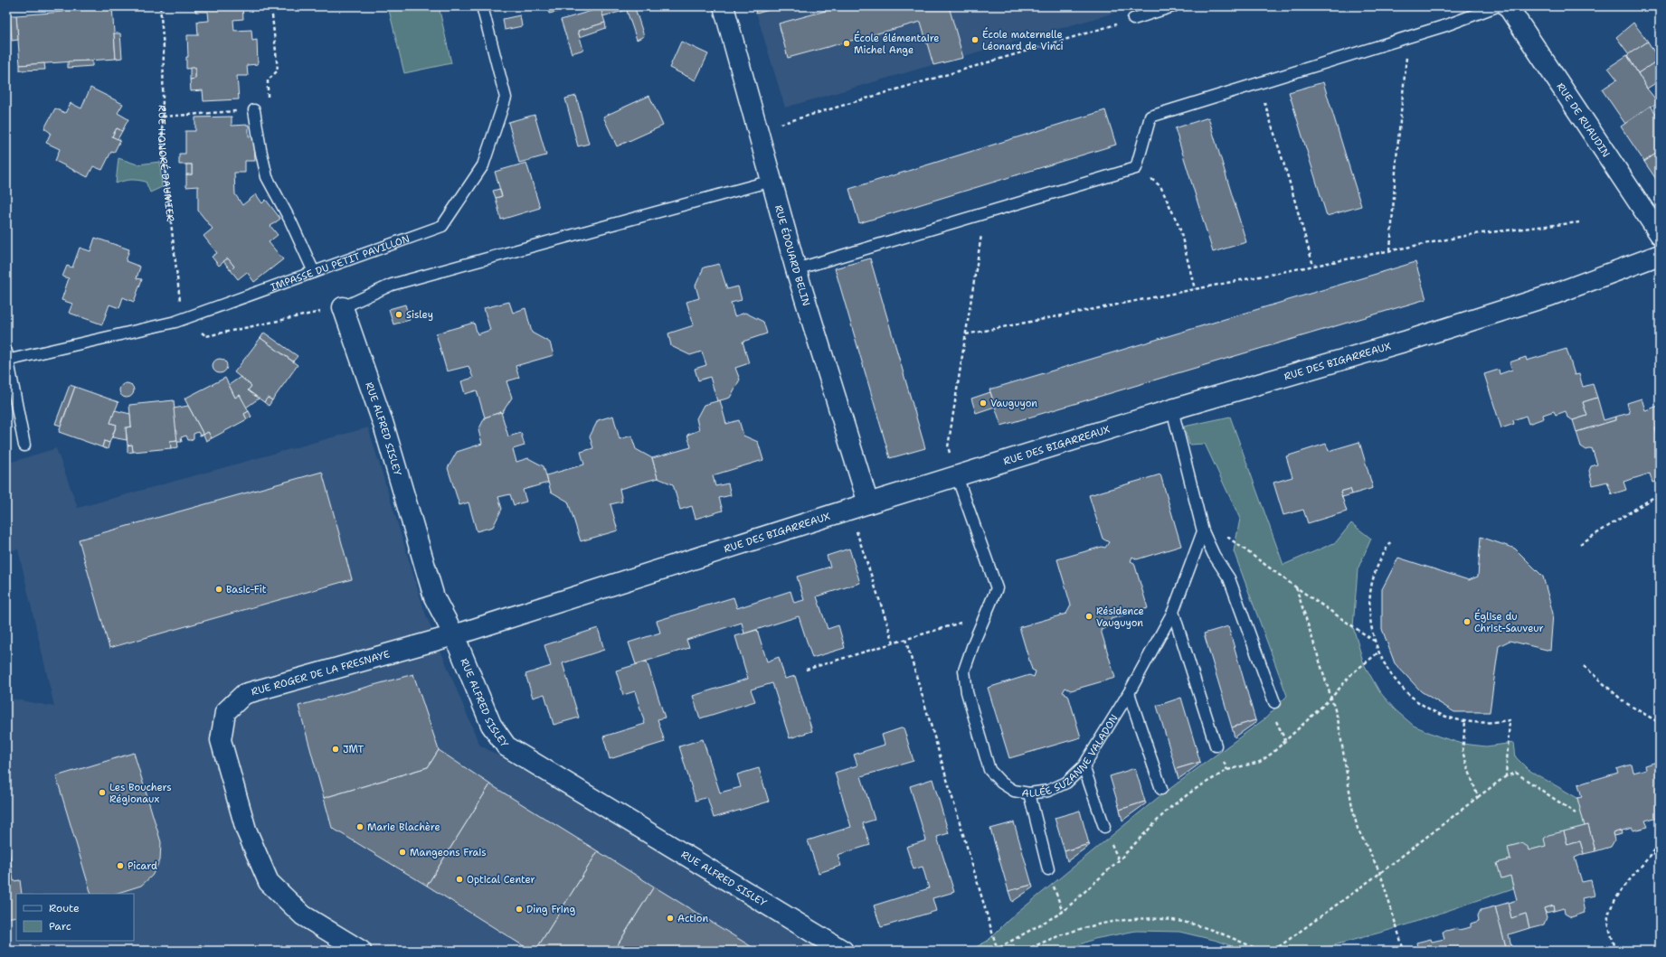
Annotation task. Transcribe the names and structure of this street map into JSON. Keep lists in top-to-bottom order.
{
  "streets": {
    "street": [
      "RUE DE RUAUDIN",
      "RUE ÉDOUARD BELIN",
      "RUE DES BIGARREAUX",
      "RUE ALFRED SISLEY",
      "RUE ROGER DE LA FRESNAYE"
    ],
    "lane": ["IMPASSE DU PETIT PAVILLON", "ALLÉE SUZANNE VALADON"],
    "path": ["RUE HONORÉ DAUMIER"]
  },
  "crossings": [
    ["RUE HONORÉ DAUMIER", "IMPASSE DU PETIT PAVILLON"],
    ["RUE ÉDOUARD BELIN", "RUE DES BIGARREAUX"],
    ["RUE DES BIGARREAUX", "RUE ALFRED SISLEY"],
    ["RUE DES BIGARREAUX", "RUE ROGER DE LA FRESNAYE"],
    ["RUE DES BIGARREAUX", "ALLÉE SUZANNE VALADON"],
    ["RUE ALFRED SISLEY", "RUE ROGER DE LA FRESNAYE"]
  ],
  "places": [
    "École maternelle Léonard de Vinci",
    "École élémentaire Michel Ange",
    "Sisley",
    "Vauguyon",
    "Basic-Fit",
    "Résidence Vauguyon",
    "Église du Christ-Sauveur",
    "JMT",
    "Les Bouchers Régionaux",
    "Marie Blachère",
    "Mangeons Frais",
    "Picard",
    "Optical Center",
    "Ding Fring",
    "Action"
  ],
  "legend": ["Route", "Parc"]
}
